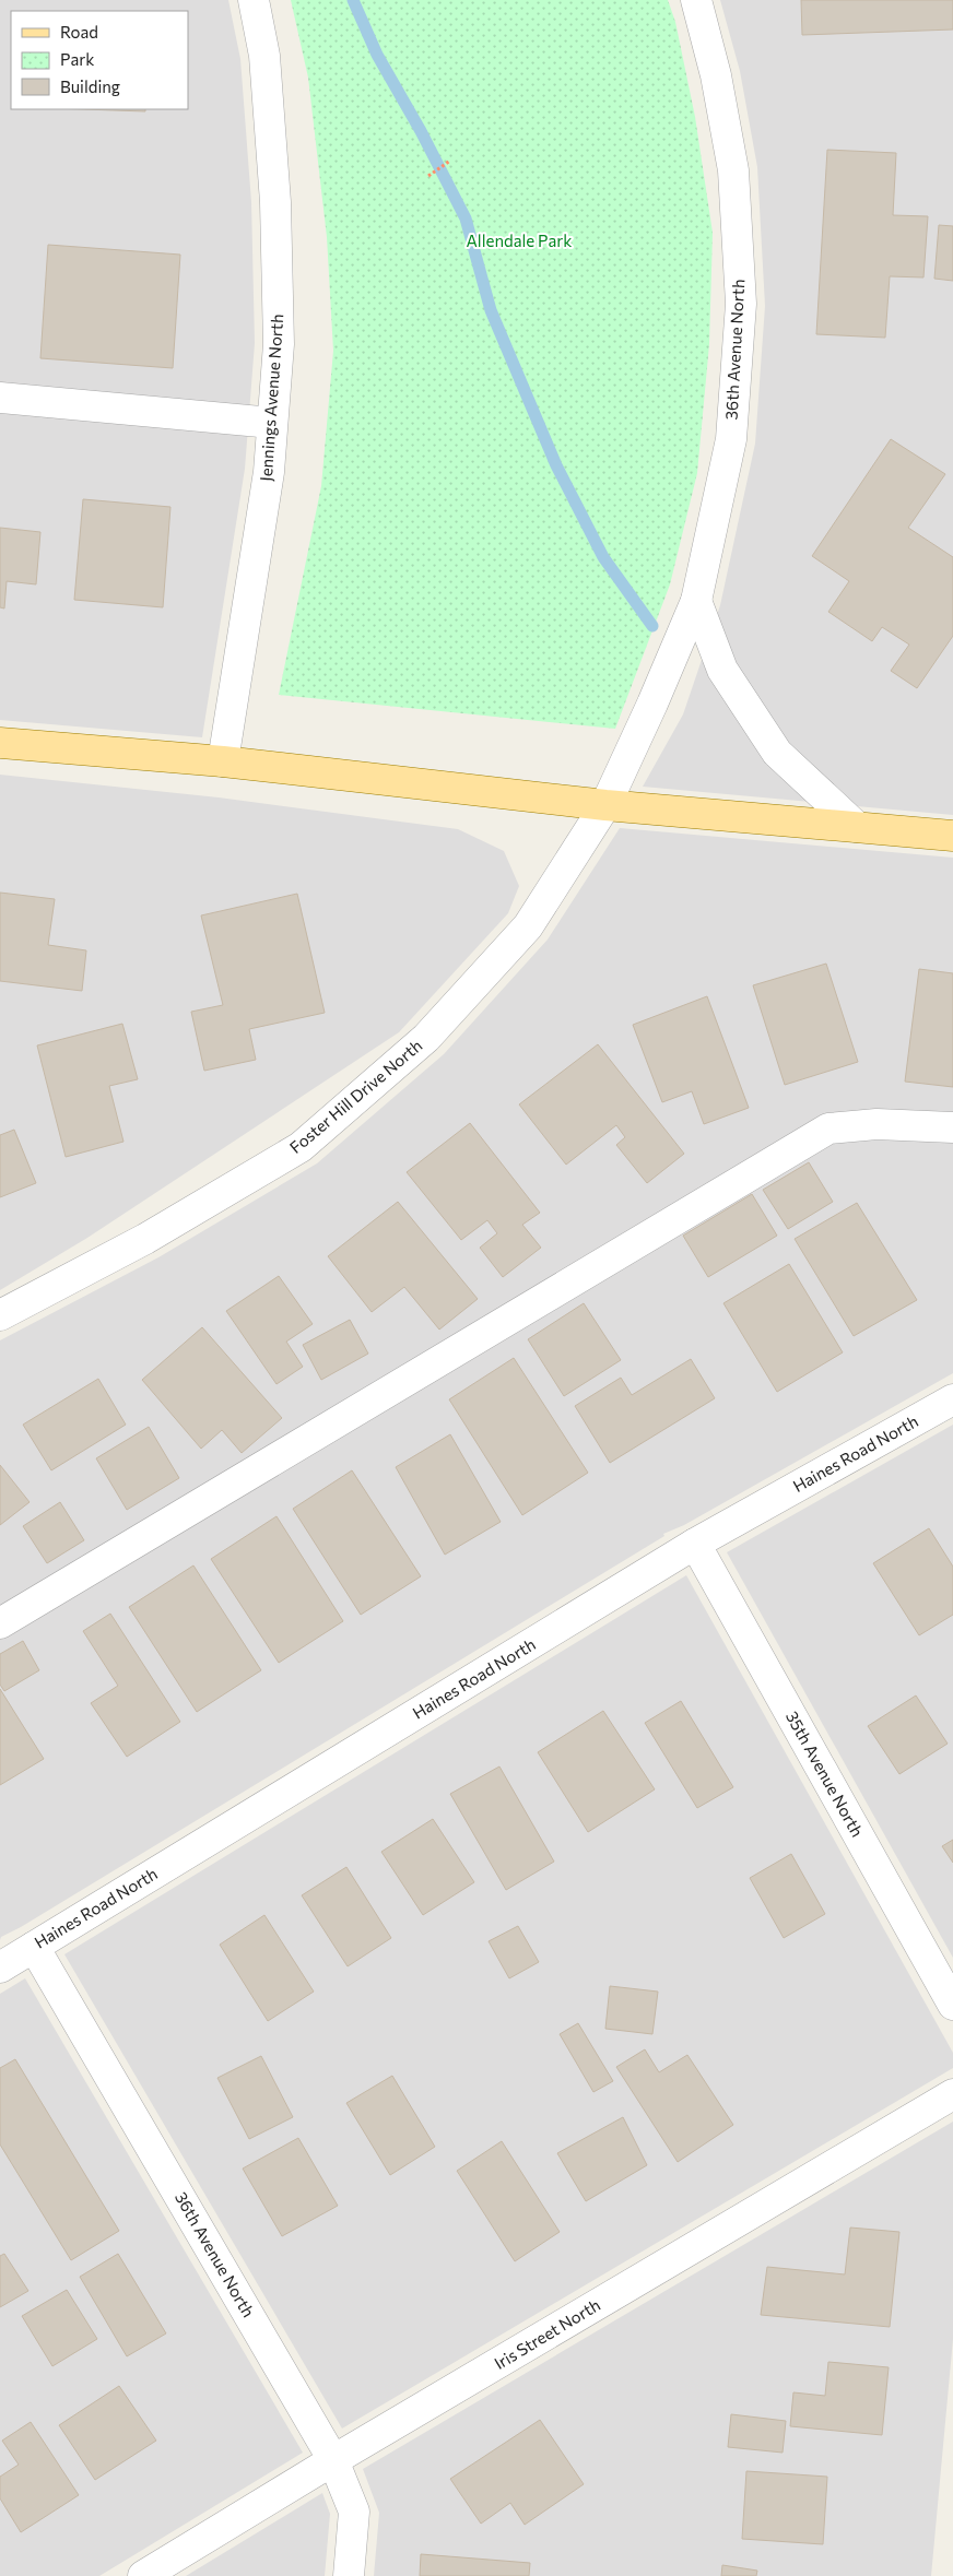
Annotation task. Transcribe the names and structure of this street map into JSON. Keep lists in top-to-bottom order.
{
  "streets": {
    "street": [
      "36th Avenue North",
      "Jennings Avenue North",
      "Foster Hill Drive North",
      "Haines Road North",
      "35th Avenue North",
      "Iris Street North"
    ]
  },
  "crossings": [
    ["36th Avenue North", "Foster Hill Drive North"],
    ["36th Avenue North", "Haines Road North"],
    ["36th Avenue North", "Iris Street North"],
    ["Haines Road North", "35th Avenue North"]
  ],
  "parks": ["Allendale Park"],
  "legend": ["Road", "Park", "Building"]
}
